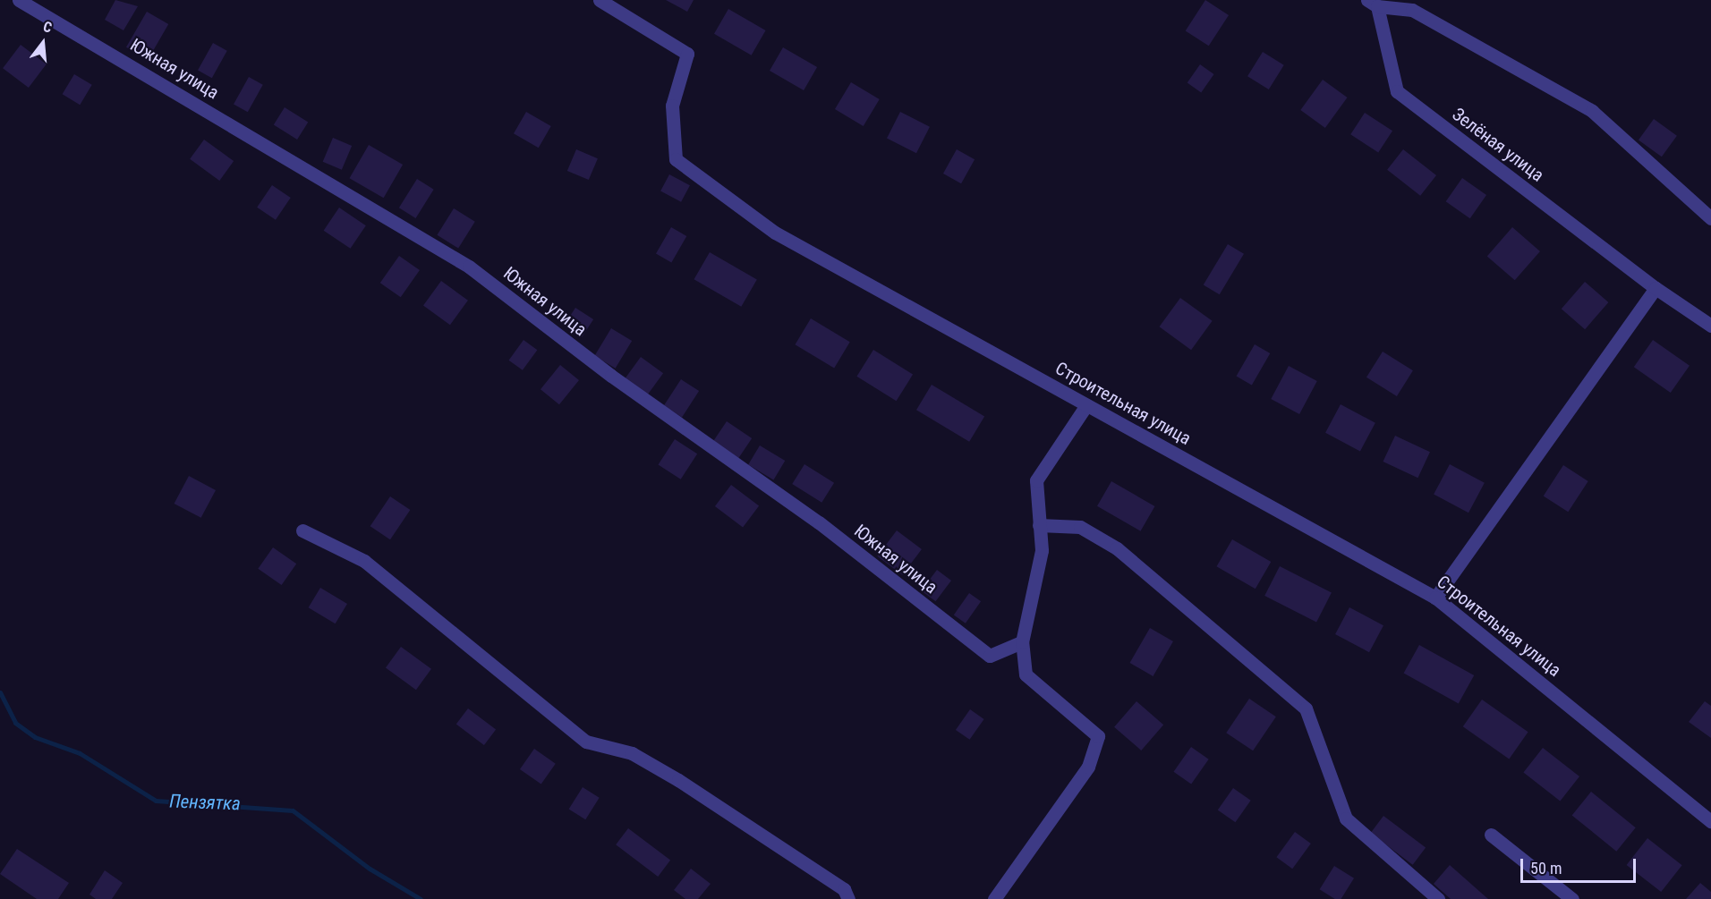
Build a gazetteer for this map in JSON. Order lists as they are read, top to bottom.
{
  "streets": {
    "street": ["Южная улица", "Зелёная улица", "Строительная улица"]
  },
  "water": ["Пензятка"],
  "scale_bar": "50 m",
  "north": "top"
}
